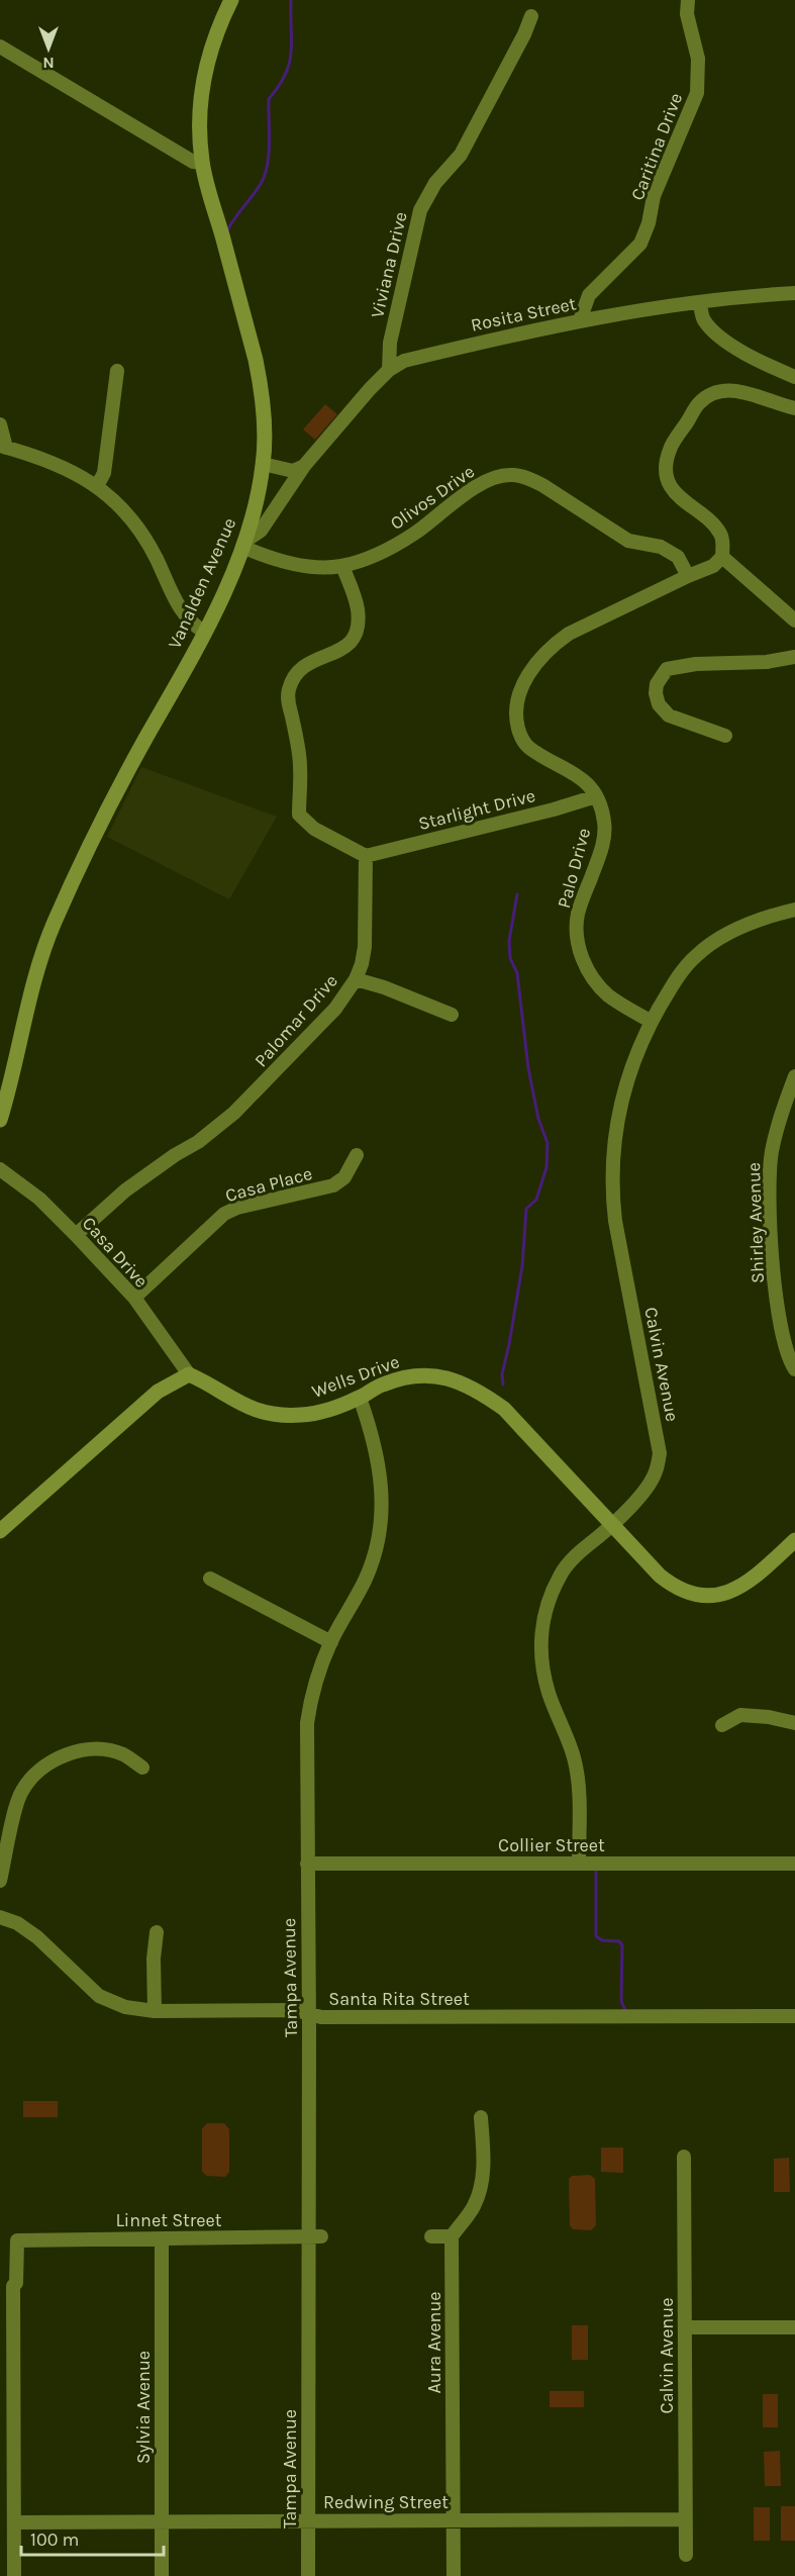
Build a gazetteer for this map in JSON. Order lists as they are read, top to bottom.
{
  "streets": {
    "main road": ["Vanalden Avenue", "Wells Drive"],
    "street": [
      "Caritina Drive",
      "Viviana Drive",
      "Rosita Street",
      "Olivos Drive",
      "Starlight Drive",
      "Palo Drive",
      "Palomar Drive",
      "Casa Place",
      "Shirley Avenue",
      "Casa Drive",
      "Calvin Avenue",
      "Collier Street",
      "Tampa Avenue",
      "Santa Rita Street",
      "Linnet Street",
      "Aura Avenue",
      "Sylvia Avenue",
      "Redwing Street"
    ]
  },
  "crossings": [
    ["Caritina Drive", "Rosita Street"],
    ["Viviana Drive", "Rosita Street"],
    ["Rosita Street", "Olivos Drive"],
    ["Rosita Street", "Vanalden Avenue"],
    ["Olivos Drive", "Vanalden Avenue"],
    ["Olivos Drive", "Palo Drive"],
    ["Starlight Drive", "Palo Drive"],
    ["Starlight Drive", "Palomar Drive"],
    ["Palo Drive", "Calvin Avenue"],
    ["Palomar Drive", "Casa Drive"],
    ["Casa Place", "Casa Drive"],
    ["Casa Drive", "Wells Drive"],
    ["Calvin Avenue", "Wells Drive"],
    ["Calvin Avenue", "Collier Street"],
    ["Calvin Avenue", "Redwing Street"],
    ["Wells Drive", "Tampa Avenue"],
    ["Collier Street", "Tampa Avenue"],
    ["Tampa Avenue", "Santa Rita Street"],
    ["Tampa Avenue", "Linnet Street"],
    ["Tampa Avenue", "Redwing Street"],
    ["Linnet Street", "Sylvia Avenue"],
    ["Linnet Street", "Redwing Street"],
    ["Aura Avenue", "Redwing Street"],
    ["Sylvia Avenue", "Redwing Street"]
  ],
  "scale_bar": "100 m",
  "north": "bottom"
}
